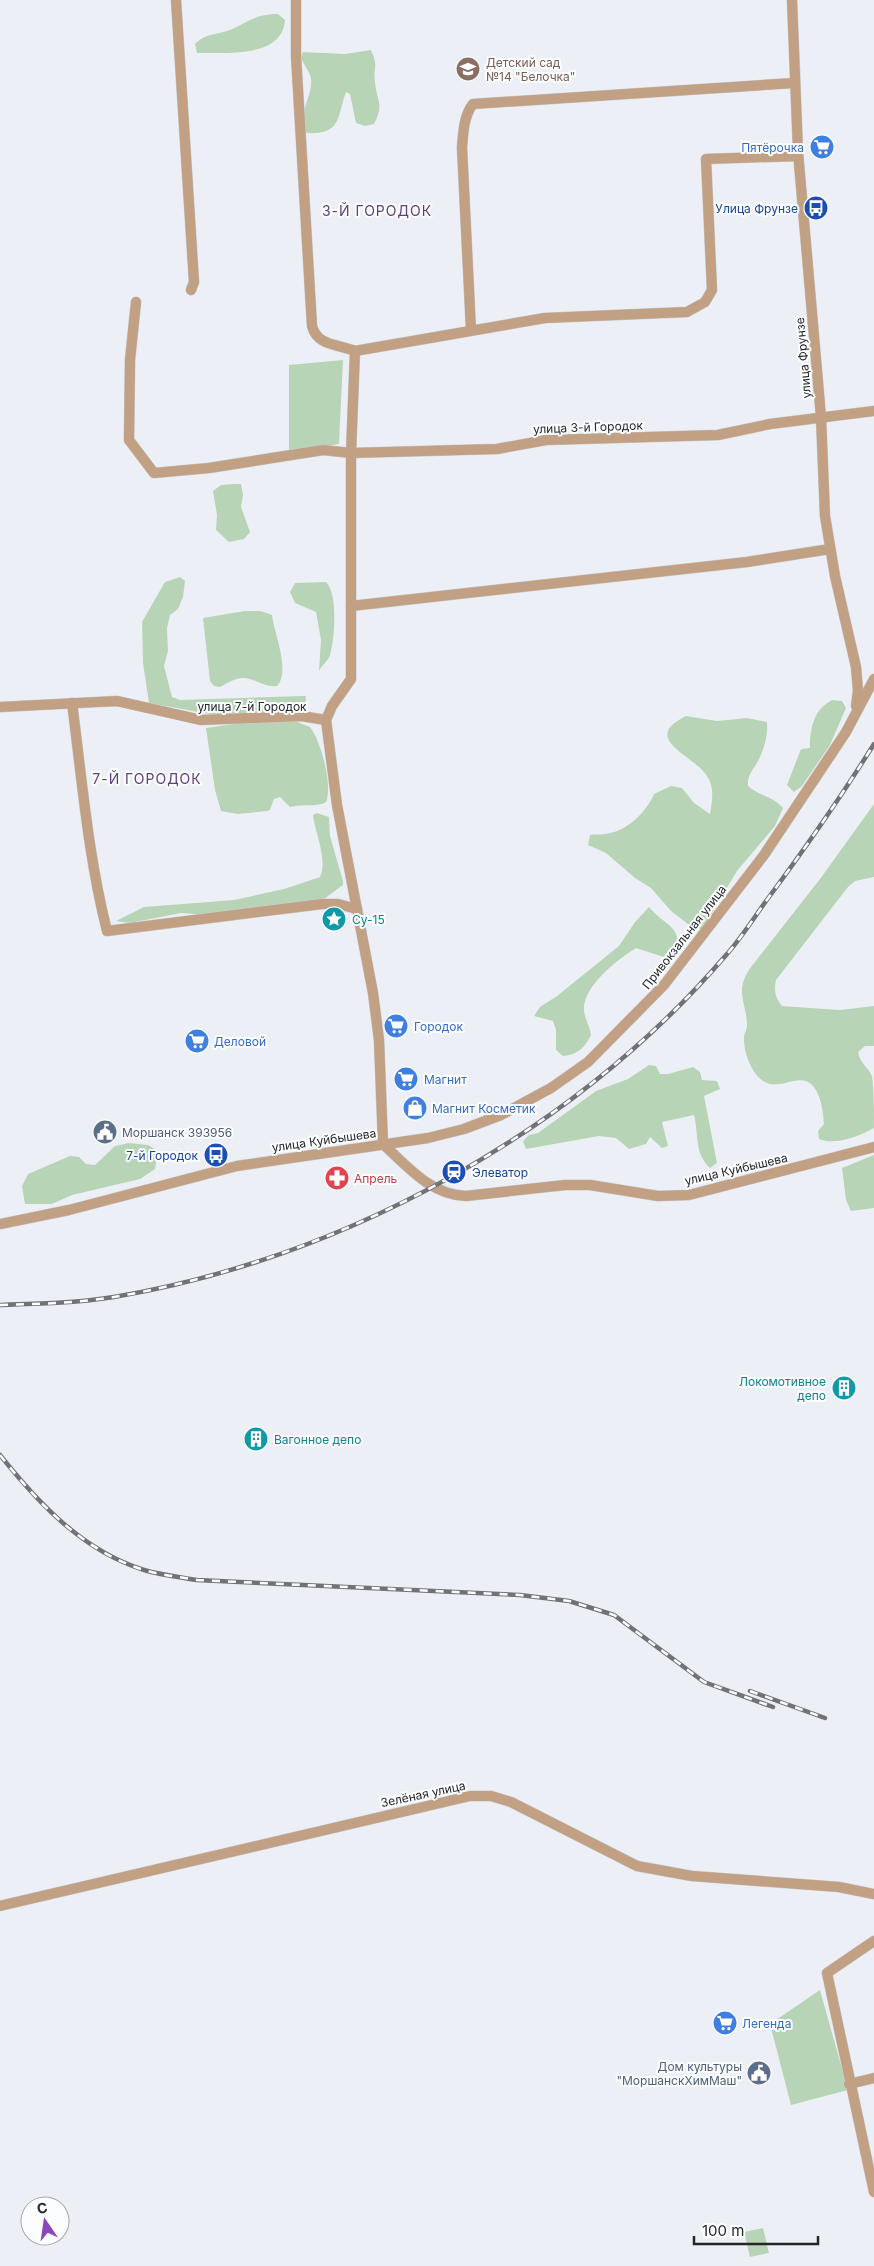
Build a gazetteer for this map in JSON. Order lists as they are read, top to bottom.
{
  "streets": {
    "street": [
      "улица Фрунзе",
      "улица 3-й Городок",
      "улица 7-й Городок",
      "Привокзальная улица",
      "улица Куйбышева",
      "Зелёная улица"
    ]
  },
  "crossings": [
    ["улица Фрунзе", "улица 3-й Городок"],
    ["улица Фрунзе", "Привокзальная улица"],
    ["Привокзальная улица", "улица Куйбышева"]
  ],
  "districts": ["3-Й ГОРОДОК", "7-Й ГОРОДОК"],
  "places": {
    "school or university": ["Детский сад №14 \"Белочка\""],
    "supermarket": [
      "Пятёрочка",
      "Городок",
      "Деловой",
      "Магнит",
      "Легенда"
    ],
    "bus stop": ["Улица Фрунзе", "7-й Городок"],
    "place": ["Су-15"],
    "shop": ["Магнит Косметик"],
    "public building": ["Моршанск 393956", "Дом культуры \"МоршанскХимМаш\""],
    "station": ["Элеватор"],
    "pharmacy": ["Апрель"],
    "building": ["Локомотивное депо", "Вагонное депо"]
  },
  "scale_bar": "100 m",
  "north": "top"
}
